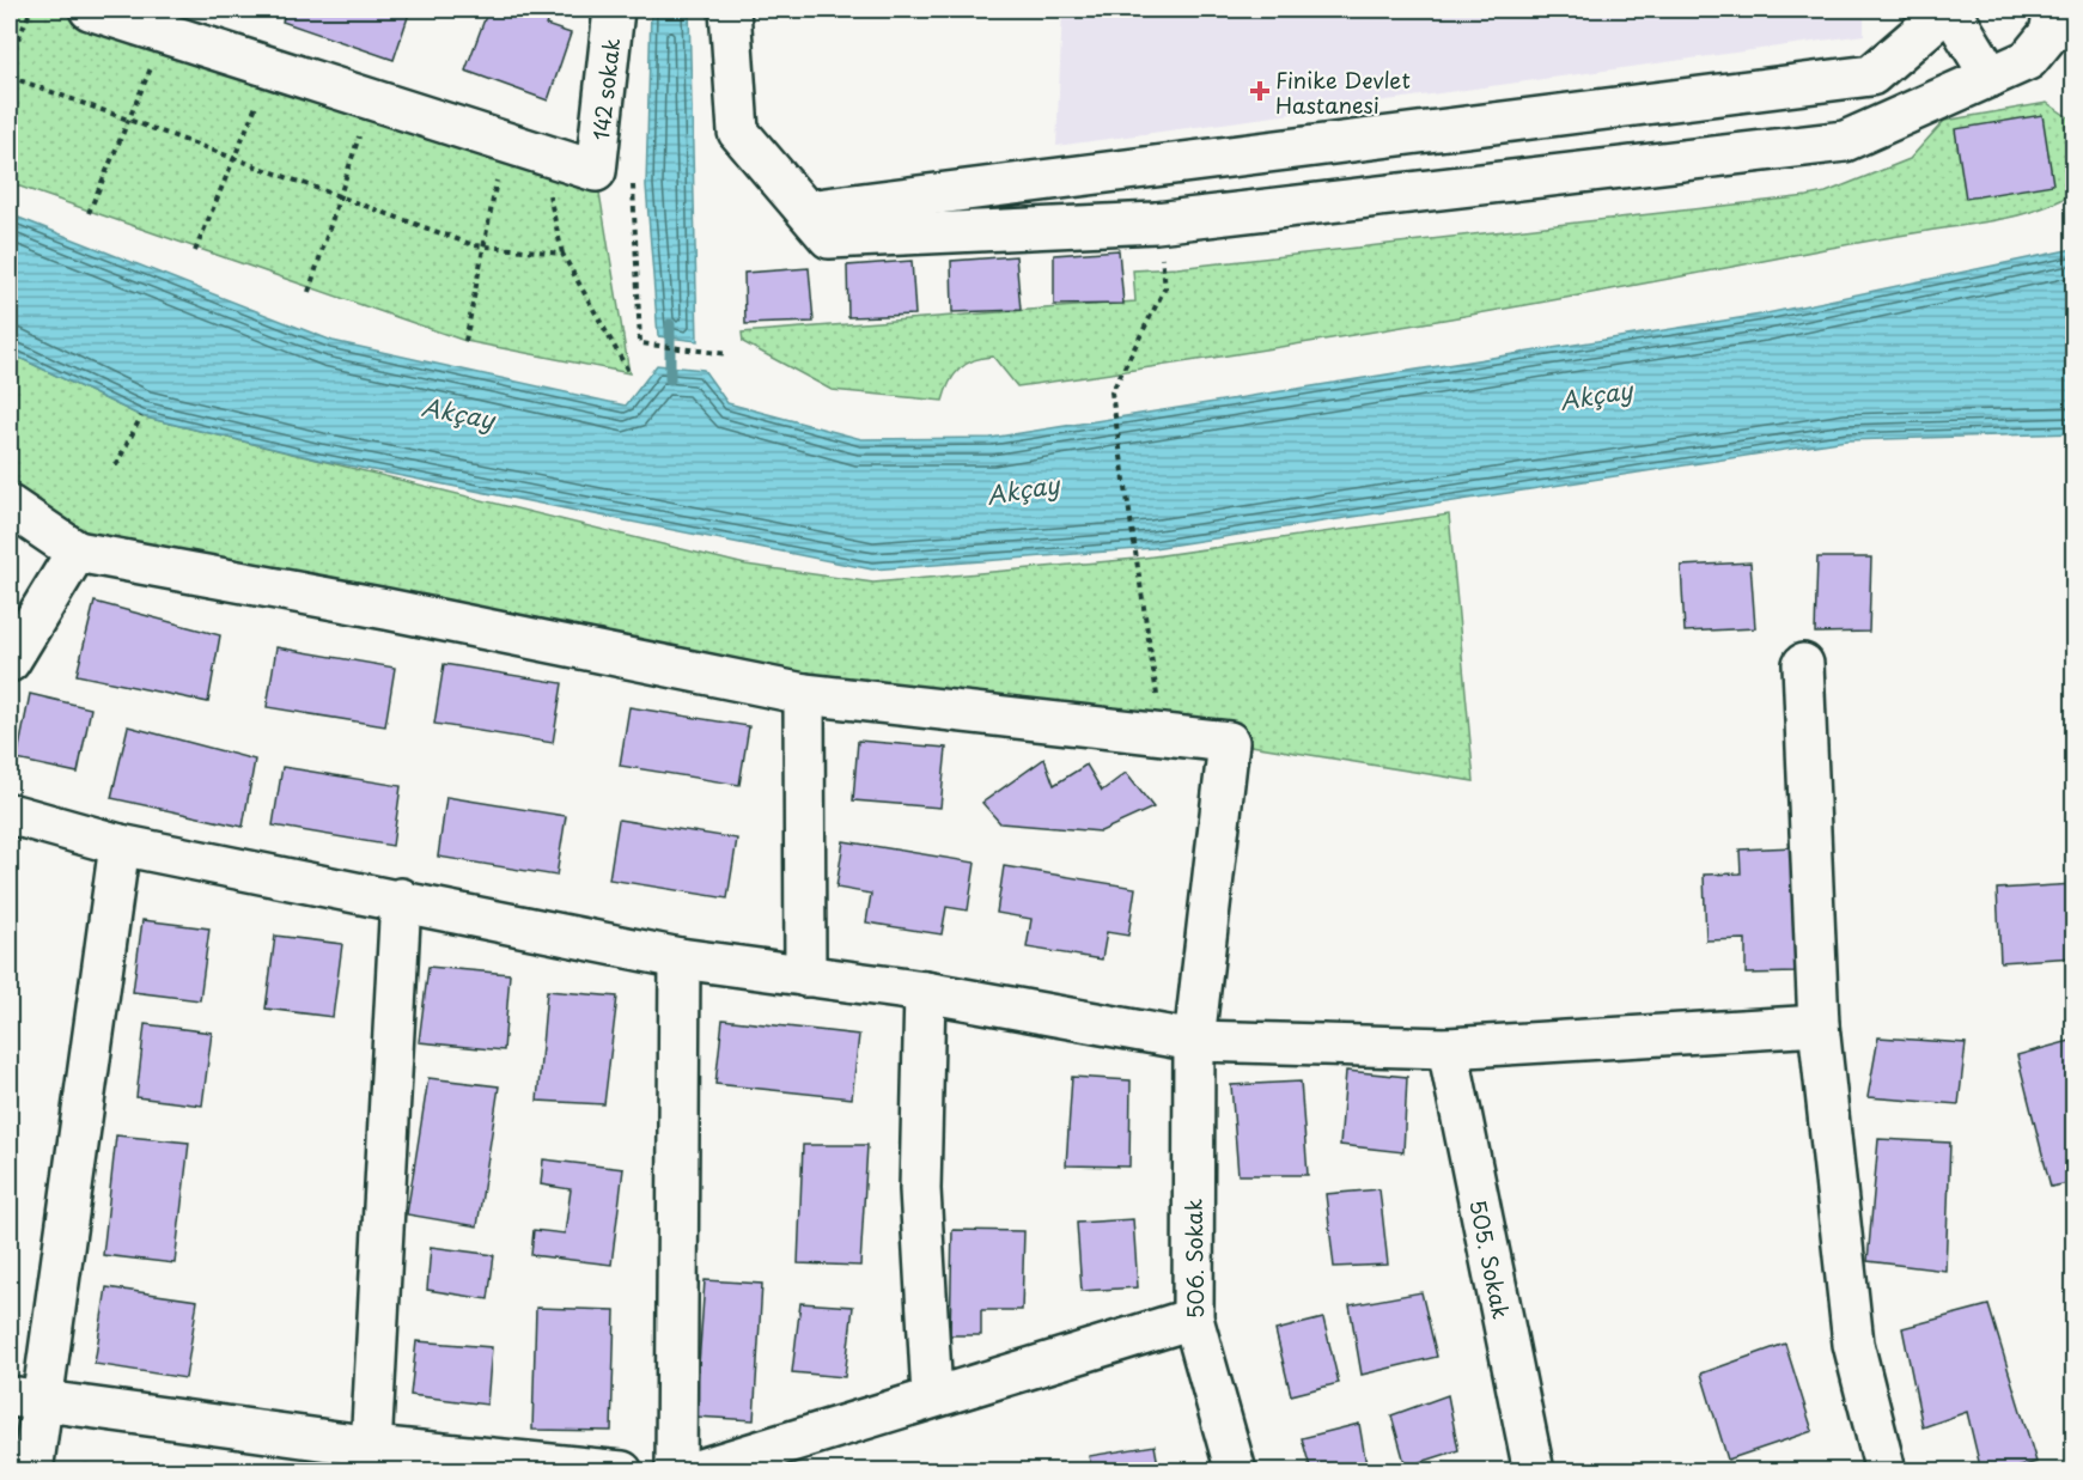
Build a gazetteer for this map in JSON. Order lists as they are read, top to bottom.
{
  "streets": {
    "street": ["142 sokak", "506. Sokak", "505. Sokak"]
  },
  "water": ["Akçay"],
  "places": {
    "health": ["Finike Devlet Hastanesi"]
  }
}
